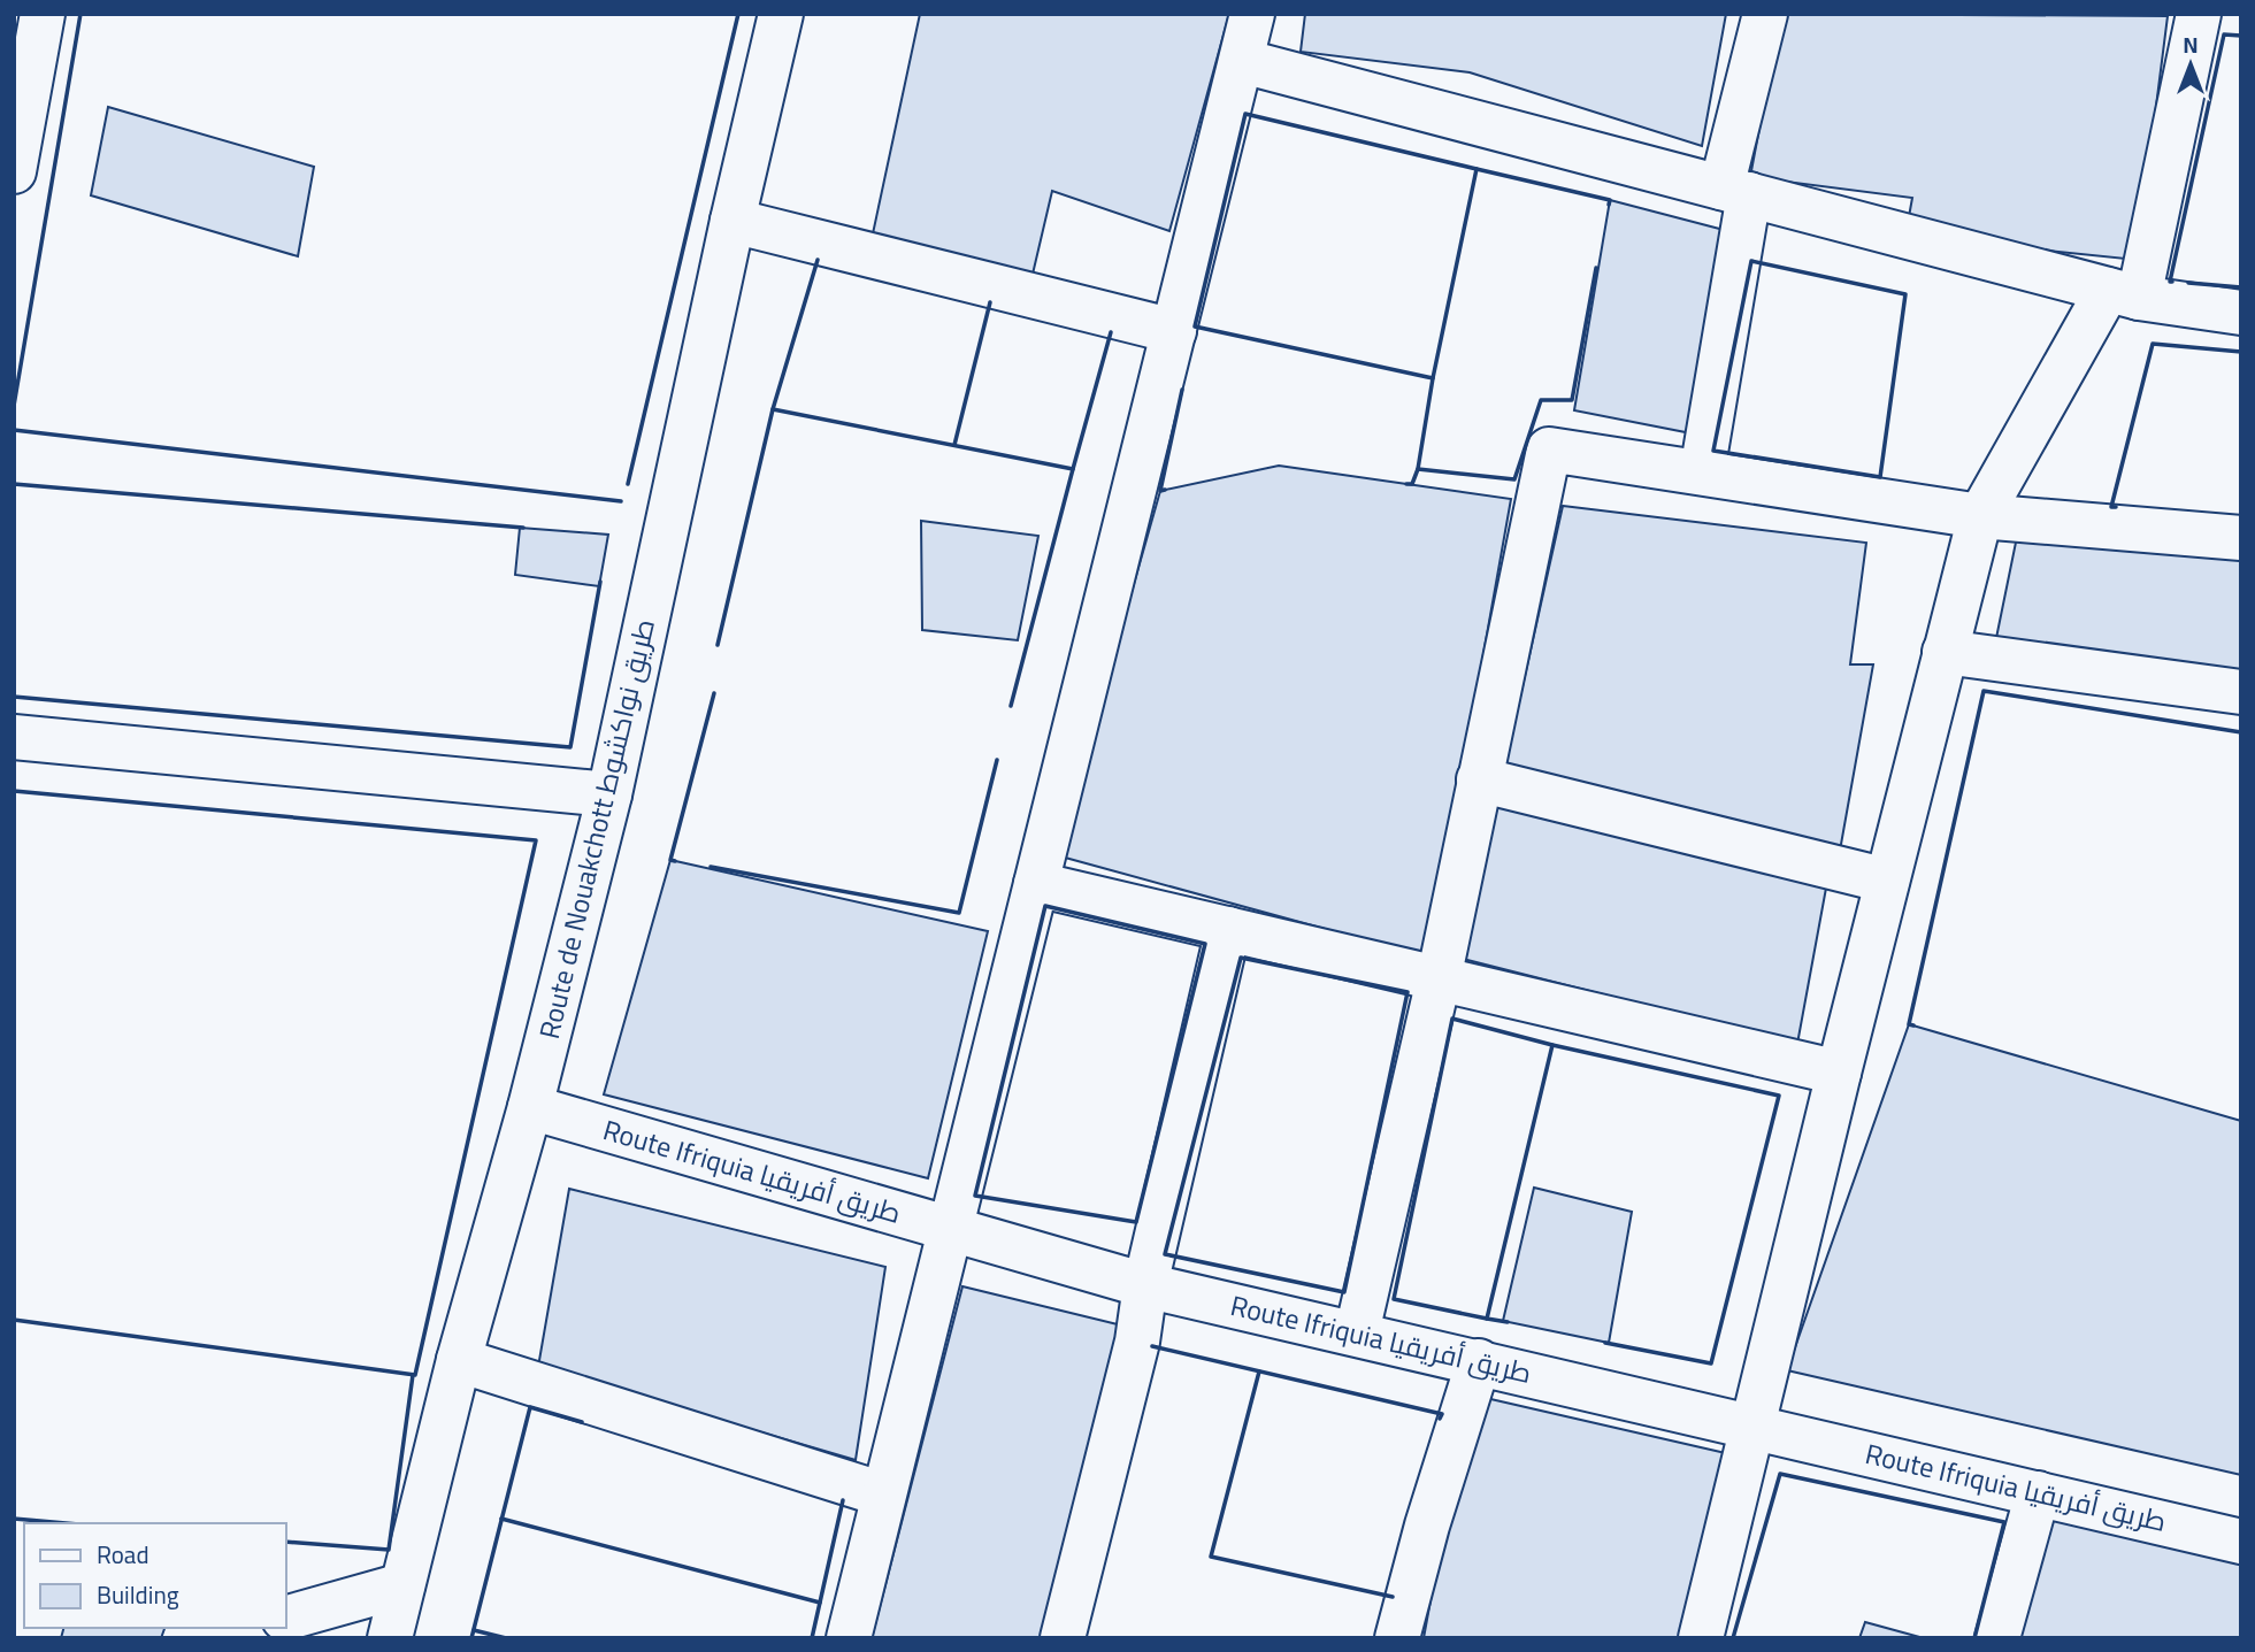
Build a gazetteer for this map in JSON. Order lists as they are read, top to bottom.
{
  "streets": {
    "main road": ["Route de Nouakchott طريق نواكشوط", "Route Ifriquia طريق أفريقيا"]
  },
  "crossings": [
    ["Route de Nouakchott طريق نواكشوط", "Route Ifriquia طريق أفريقيا"]
  ],
  "legend": ["Road", "Building"],
  "north": "top"
}
